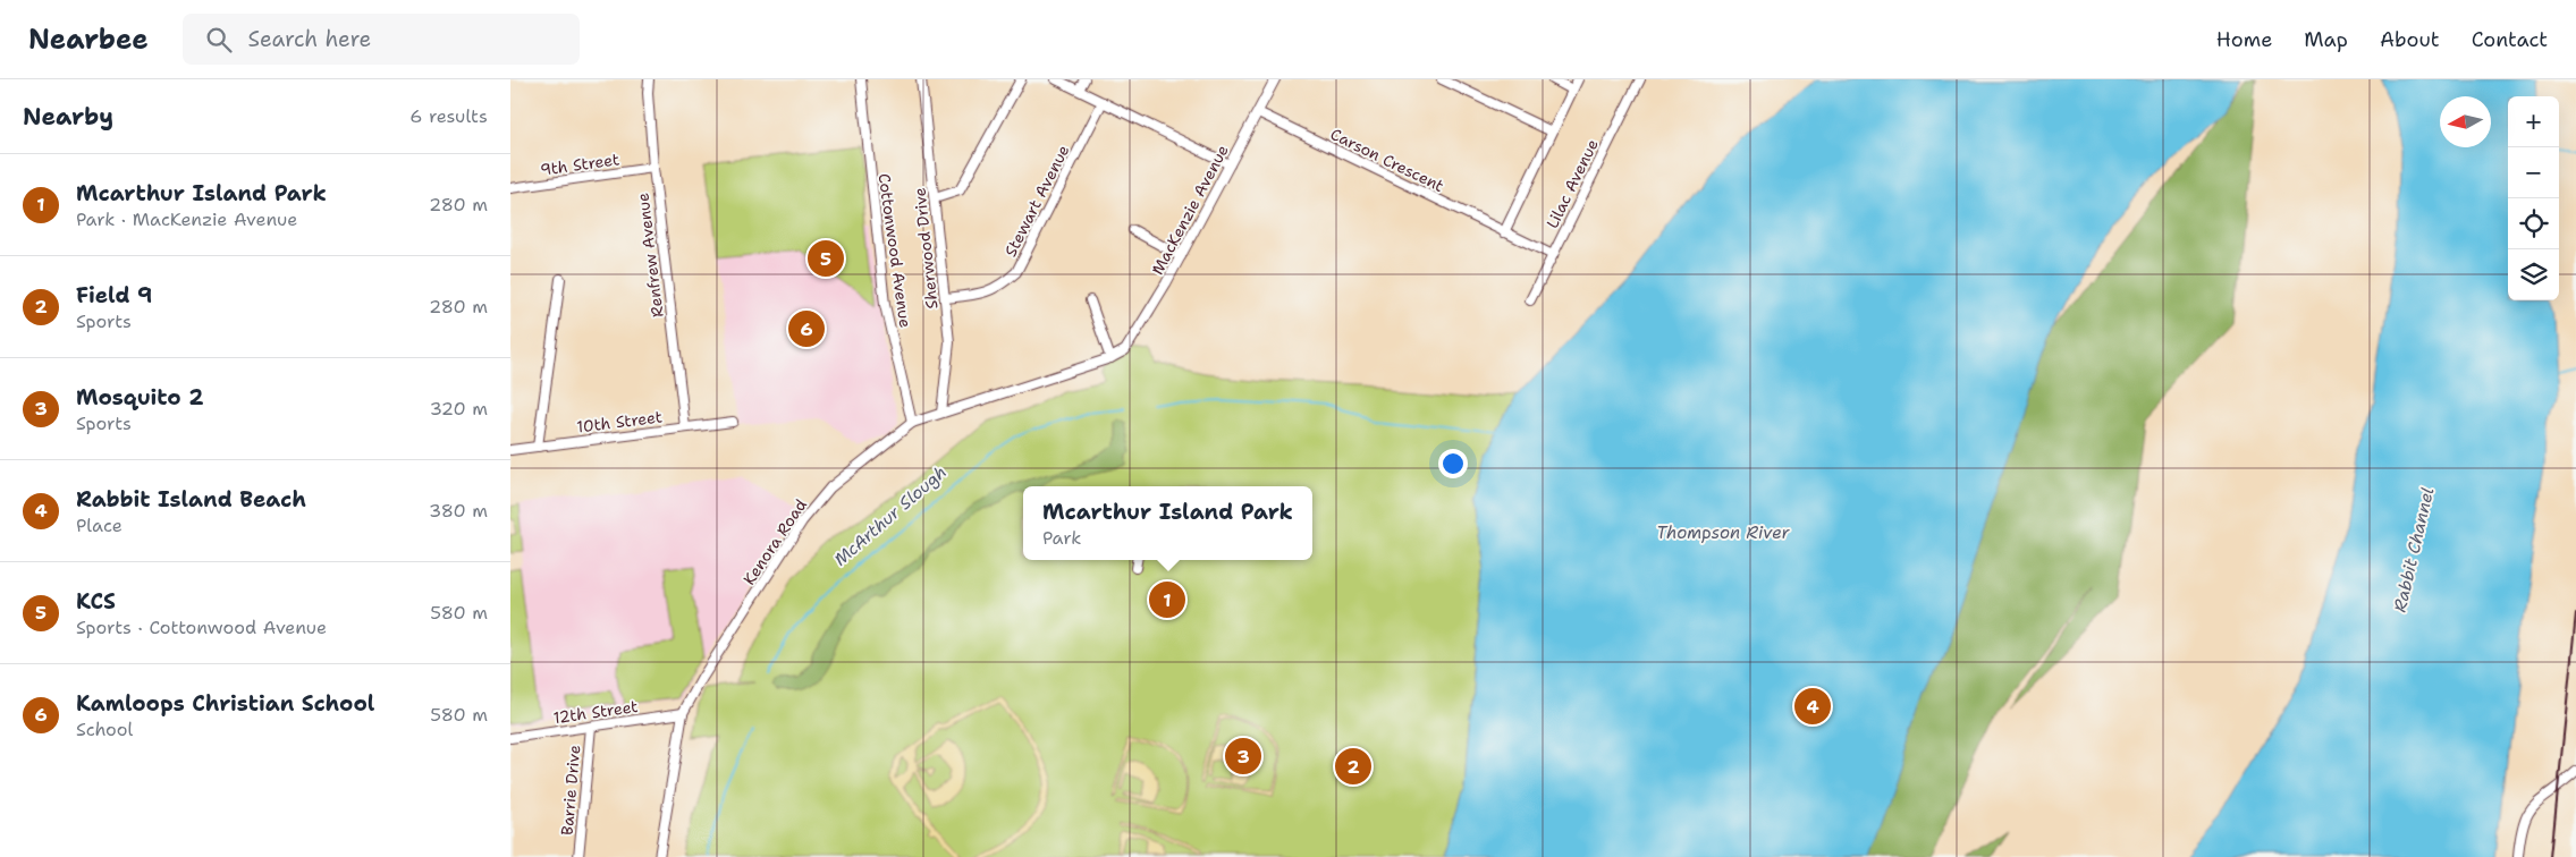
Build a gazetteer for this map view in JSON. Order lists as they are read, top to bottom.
{
  "streets": {
    "street": [
      "Carson Crescent",
      "9th Street",
      "Lilac Avenue",
      "Stewart Avenue",
      "MacKenzie Avenue",
      "Sherwood Drive",
      "Cottonwood Avenue",
      "Renfrew Avenue",
      "10th Street",
      "Kenora Road",
      "12th Street",
      "Barrie Drive"
    ]
  },
  "crossings": [
    ["Carson Crescent", "Lilac Avenue"],
    ["Carson Crescent", "MacKenzie Avenue"],
    ["9th Street", "Renfrew Avenue"],
    ["Stewart Avenue", "Sherwood Drive"],
    ["MacKenzie Avenue", "Kenora Road"],
    ["Sherwood Drive", "Kenora Road"],
    ["Cottonwood Avenue", "Kenora Road"],
    ["Renfrew Avenue", "10th Street"],
    ["Kenora Road", "12th Street"],
    ["12th Street", "Barrie Drive"]
  ],
  "water": ["McArthur Slough", "Thompson River", "Rabbit Channel"],
  "north": "left",
  "page": {
    "header": "Nearbee",
    "search": "Search here",
    "nav": [
      "Home",
      "Map",
      "About",
      "Contact"
    ],
    "heading": ["Nearby", "6 results"],
    "map_buttons": ["+", "−"],
    "list": [
      {
        "mark": "1",
        "name": "Mcarthur Island Park",
        "note": "Park · MacKenzie Avenue",
        "value": "280 m"
      },
      {
        "mark": "2",
        "name": "Field 9",
        "note": "Sports",
        "value": "280 m"
      },
      {
        "mark": "3",
        "name": "Mosquito 2",
        "note": "Sports",
        "value": "320 m"
      },
      {
        "mark": "4",
        "name": "Rabbit Island Beach",
        "note": "Place",
        "value": "380 m"
      },
      {
        "mark": "5",
        "name": "KCS",
        "note": "Sports · Cottonwood Avenue",
        "value": "580 m"
      },
      {
        "mark": "6",
        "name": "Kamloops Christian School",
        "note": "School",
        "value": "580 m"
      }
    ],
    "pins": [
      "5",
      "6",
      "1",
      "4",
      "3",
      "2"
    ],
    "popup": ["Mcarthur Island Park", "Park"]
  }
}
